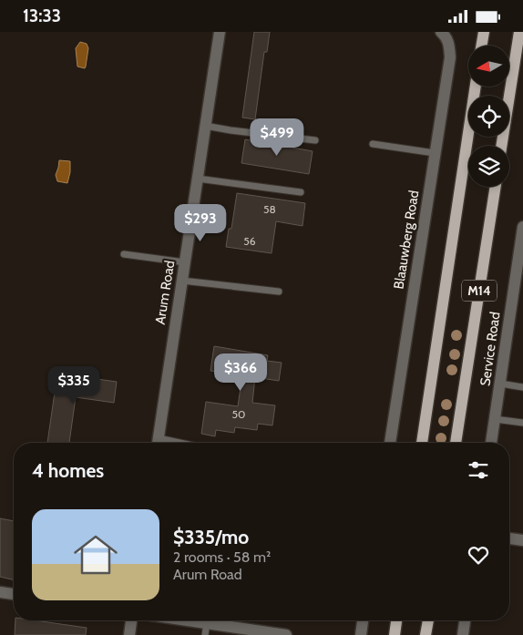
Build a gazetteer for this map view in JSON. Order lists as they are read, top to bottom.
{
  "streets": {
    "main road": ["M14"],
    "street": ["Blaauwberg Road", "Arum Road", "Service Road"]
  },
  "house_numbers": ["58", "56", "50"],
  "north": "left",
  "page": {
    "status": "13:33",
    "price": [
      "$499",
      "$293",
      "$366",
      "$335"
    ],
    "heading": "4 homes",
    "list": [
      {
        "name": "$335/mo",
        "note": "2 rooms · 58 m² · Arum Road"
      }
    ]
  }
}
